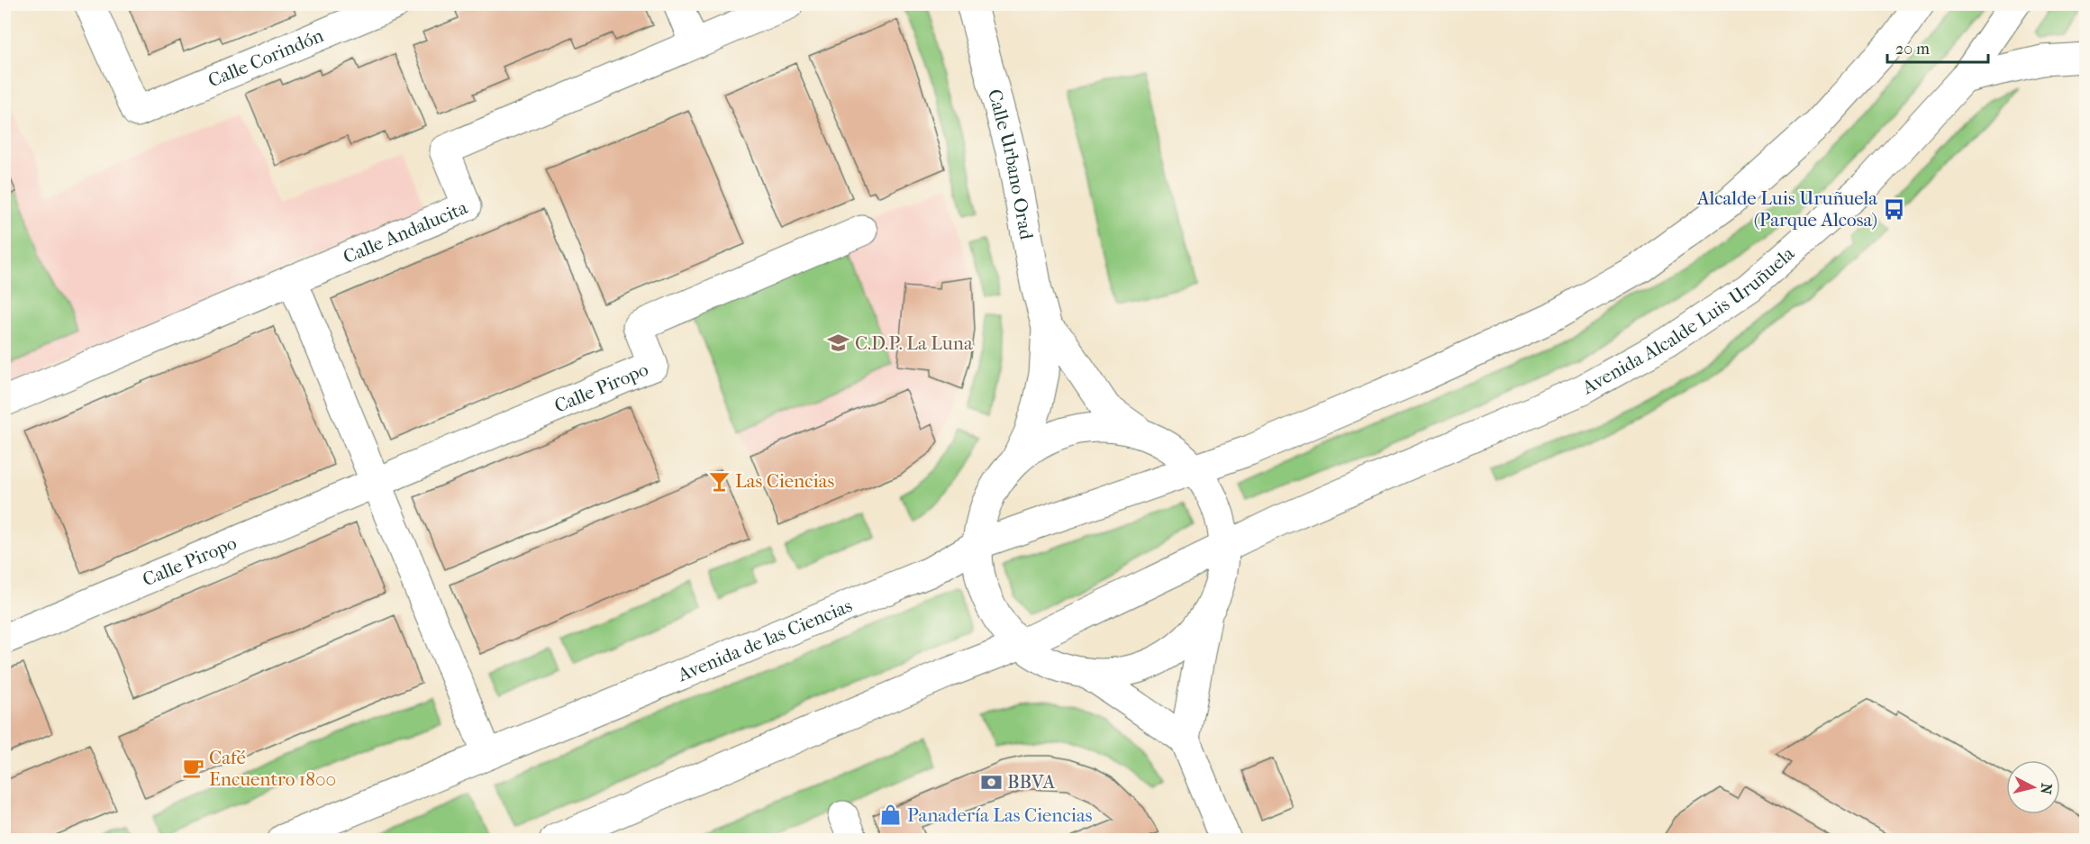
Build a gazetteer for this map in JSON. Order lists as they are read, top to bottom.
{
  "streets": {
    "main road": [
      "Calle Corindón",
      "Calle Urbano Orad",
      "Calle Andalucita",
      "Avenida Alcalde Luis Uruñuela",
      "Calle Piropo",
      "Avenida de las Ciencias"
    ]
  },
  "places": {
    "bus stop": ["Alcalde Luis Uruñuela (Parque Alcosa)"],
    "school or university": ["C.D.P. La Luna"],
    "bar": ["Las Ciencias"],
    "cafe": ["Café Encuentro 1800"],
    "bank": ["BBVA"],
    "shop": ["Panadería Las Ciencias"]
  },
  "scale_bar": "20 m",
  "north": "right"
}
